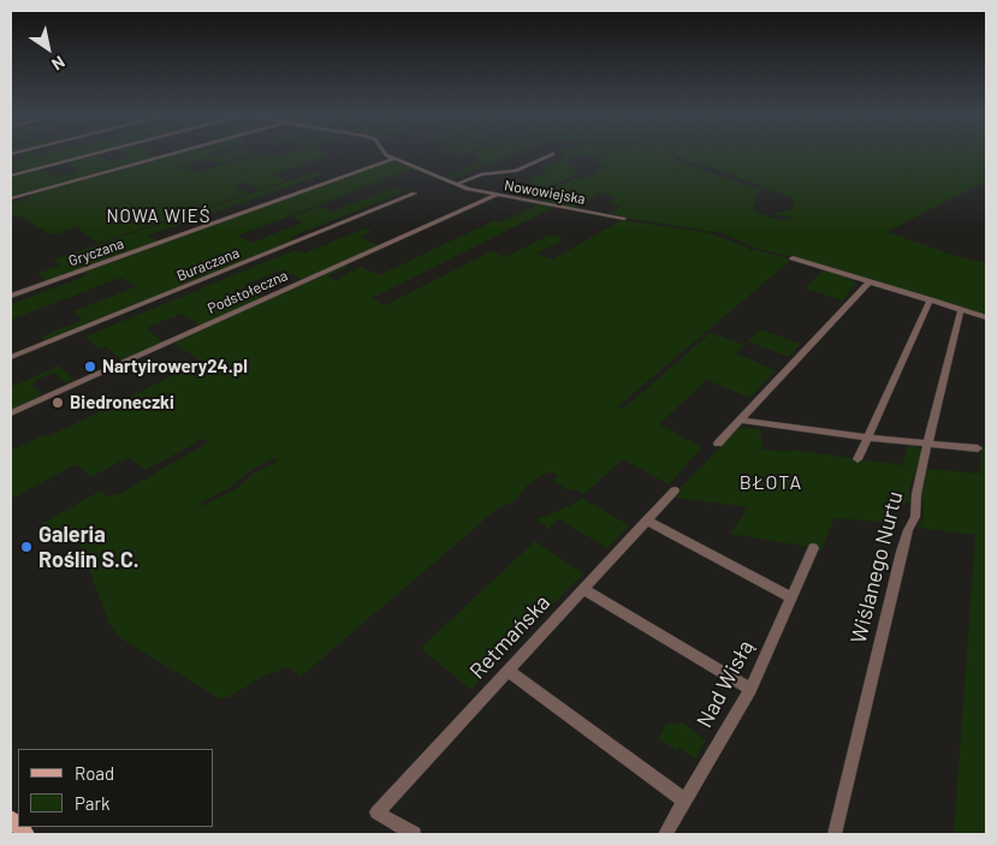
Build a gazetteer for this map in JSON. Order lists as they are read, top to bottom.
{
  "streets": {
    "street": [
      "Nowowiejska",
      "Gryczana",
      "Buraczana",
      "Podstołeczna",
      "Wiślanego Nurtu",
      "Retmańska",
      "Nad Wisłą"
    ]
  },
  "crossings": [
    ["Nowowiejska", "Gryczana"],
    ["Nowowiejska", "Podstołeczna"]
  ],
  "districts": ["NOWA WIEŚ", "BŁOTA"],
  "places": ["Nartyirowery24.pl", "Biedroneczki", "Galeria Roślin S.C."],
  "legend": ["Road", "Park"],
  "north": "bottom right"
}
